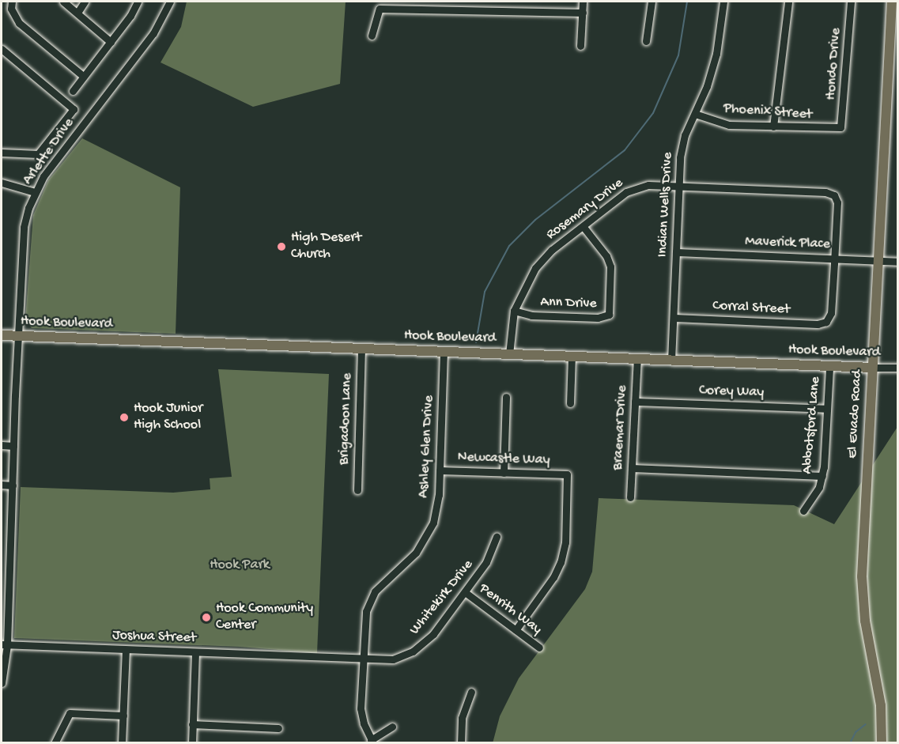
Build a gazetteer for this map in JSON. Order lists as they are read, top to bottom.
{
  "streets": {
    "main road": ["Hook Boulevard", "El Evado Road"],
    "street": [
      "Hondo Drive",
      "Phoenix Street",
      "Arlette Drive",
      "Indian Wells Drive",
      "Rosemary Drive",
      "Maverick Place",
      "Ann Drive",
      "Corral Street",
      "Corey Way",
      "Brigadoon Lane",
      "Abbotsford Lane",
      "Braemar Drive",
      "Ashley Glen Drive",
      "Newcastle Way",
      "Whitekirk Drive",
      "Penrith Way",
      "Joshua Street"
    ]
  },
  "crossings": [
    ["Hondo Drive", "Phoenix Street"],
    ["Phoenix Street", "Indian Wells Drive"],
    ["Arlette Drive", "Hook Boulevard"],
    ["Arlette Drive", "Joshua Street"],
    ["Indian Wells Drive", "Rosemary Drive"],
    ["Indian Wells Drive", "Maverick Place"],
    ["Indian Wells Drive", "Corral Street"],
    ["Indian Wells Drive", "Hook Boulevard"],
    ["Rosemary Drive", "Maverick Place"],
    ["Rosemary Drive", "Ann Drive"],
    ["Rosemary Drive", "Corral Street"],
    ["Rosemary Drive", "Hook Boulevard"],
    ["Maverick Place", "Corral Street"],
    ["Maverick Place", "El Evado Road"],
    ["Hook Boulevard", "El Evado Road"],
    ["Hook Boulevard", "Brigadoon Lane"],
    ["Hook Boulevard", "Abbotsford Lane"],
    ["Hook Boulevard", "Braemar Drive"],
    ["Hook Boulevard", "Ashley Glen Drive"],
    ["Corey Way", "Abbotsford Lane"],
    ["Corey Way", "Braemar Drive"],
    ["Ashley Glen Drive", "Newcastle Way"],
    ["Ashley Glen Drive", "Whitekirk Drive"],
    ["Ashley Glen Drive", "Joshua Street"],
    ["Newcastle Way", "Penrith Way"],
    ["Whitekirk Drive", "Penrith Way"],
    ["Whitekirk Drive", "Joshua Street"]
  ],
  "parks": ["Hook Park"],
  "places": ["High Desert Church", "Hook Junior High School", "Hook Community Center"]
}
